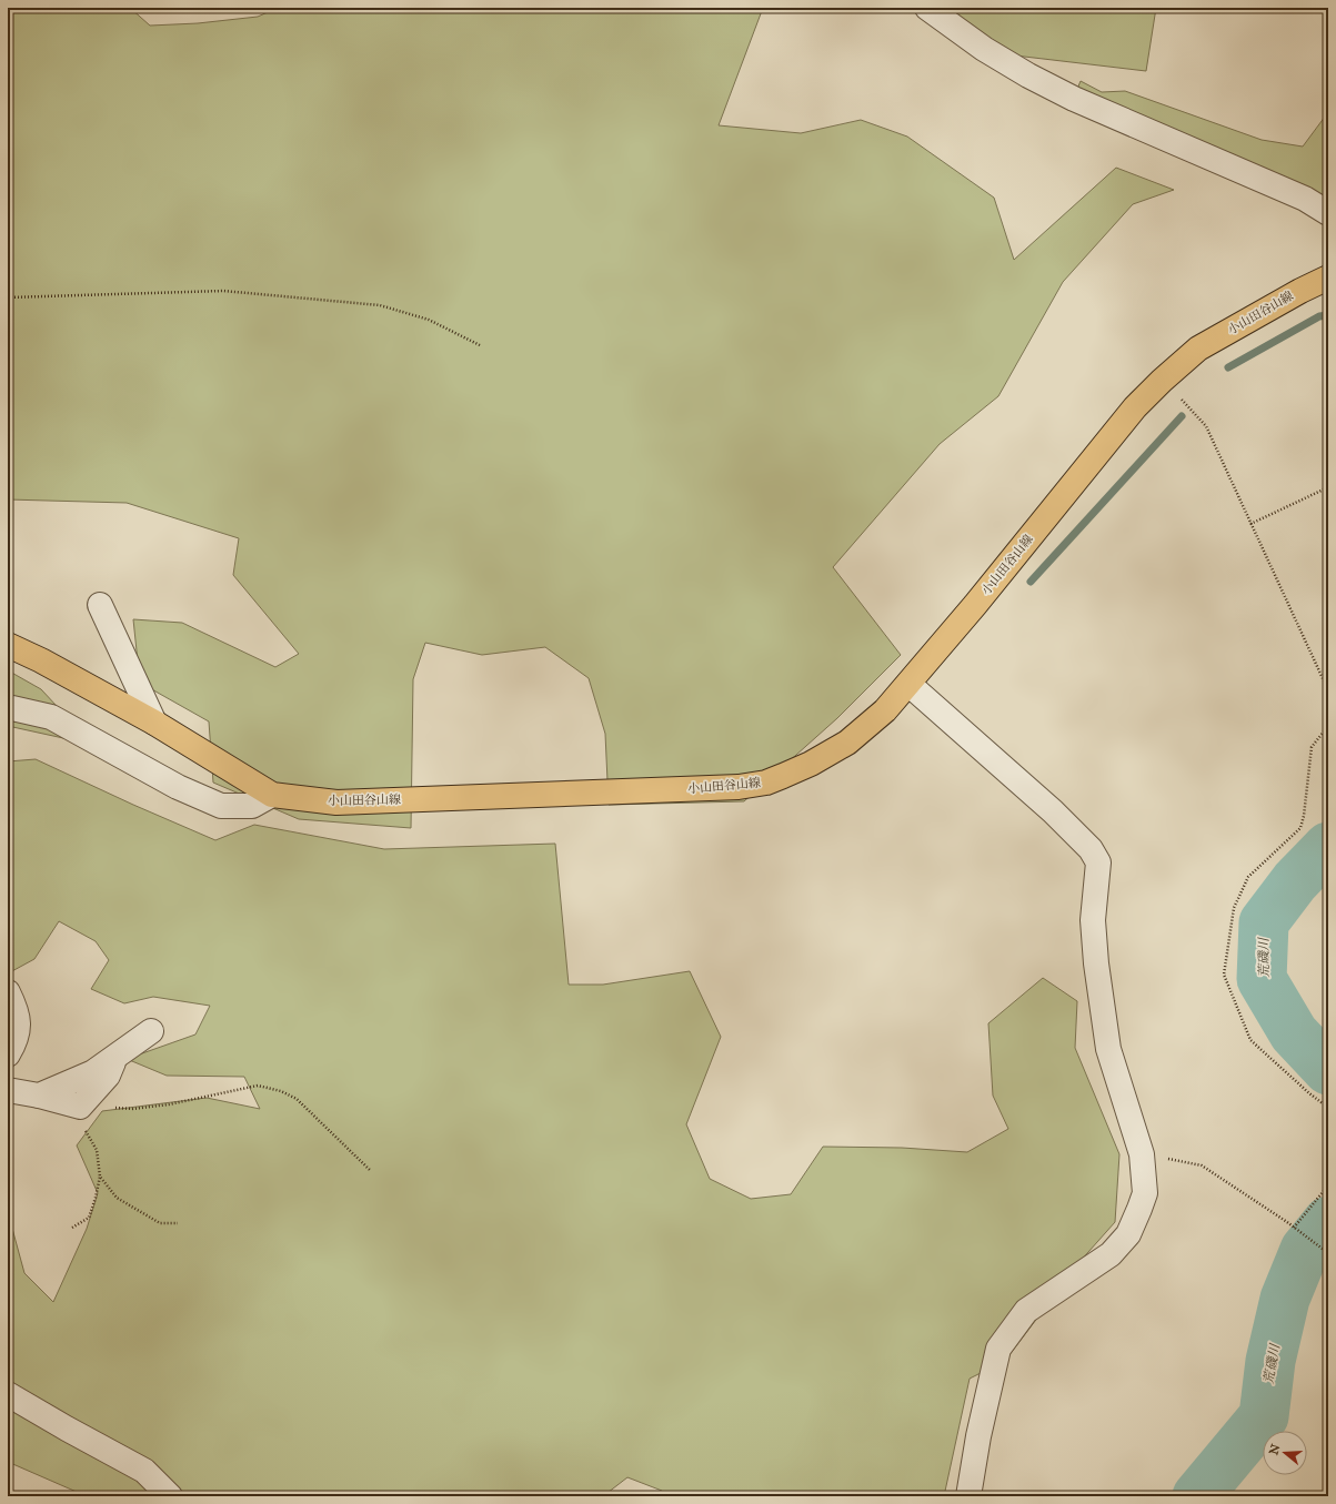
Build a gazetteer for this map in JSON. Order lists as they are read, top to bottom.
{
  "streets": {
    "main road": ["小山田谷山線"]
  },
  "water": ["荒磯川"],
  "north": "left"
}
